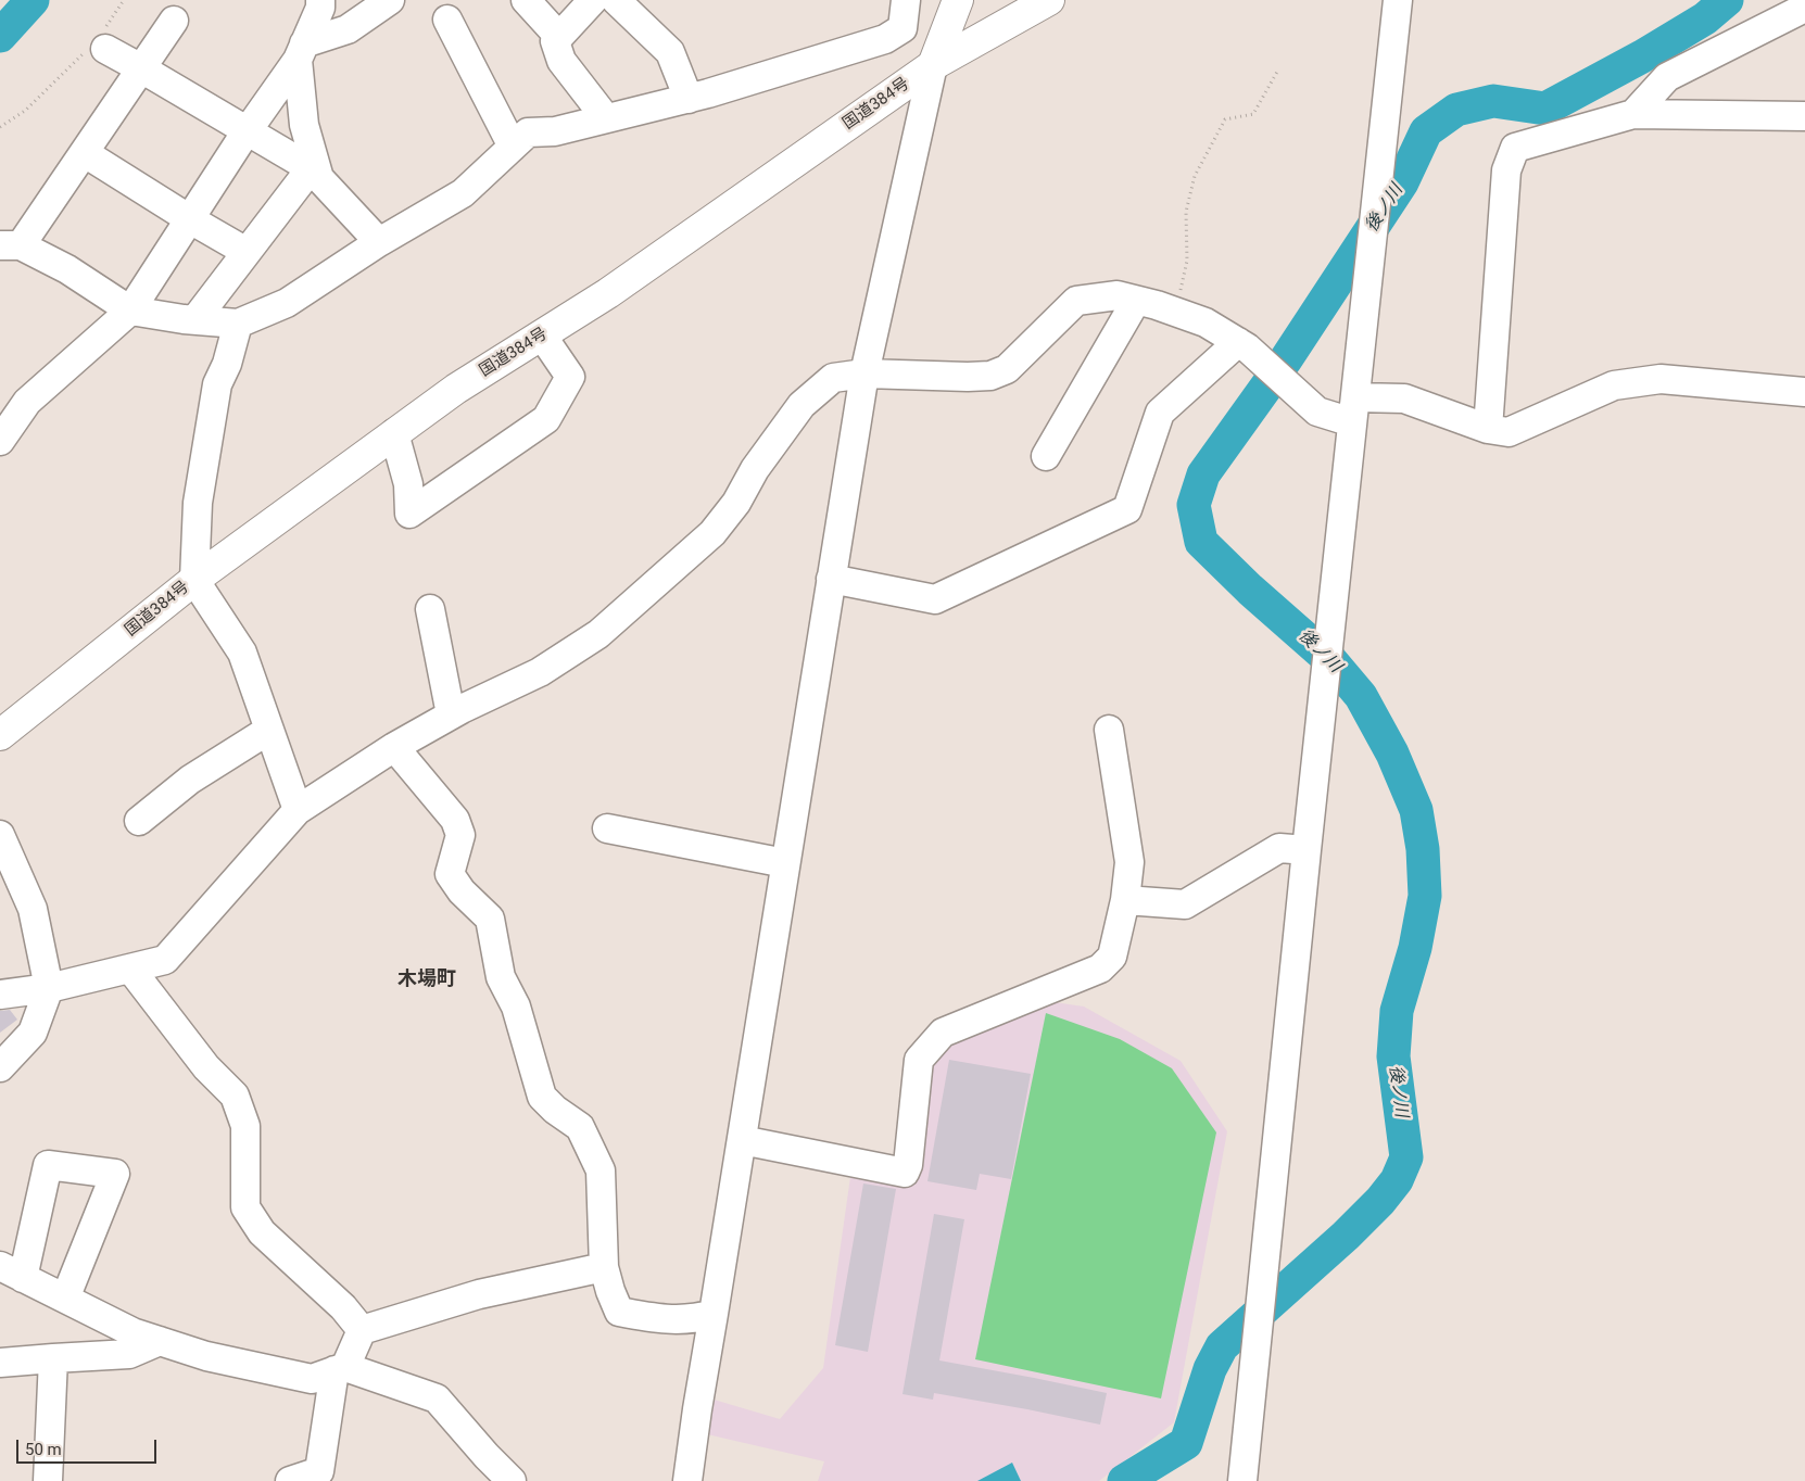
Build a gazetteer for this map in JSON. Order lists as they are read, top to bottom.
{
  "streets": {
    "main road": ["国道384号"]
  },
  "districts": ["木場町"],
  "water": ["後ノ川"],
  "scale_bar": "50 m"
}
